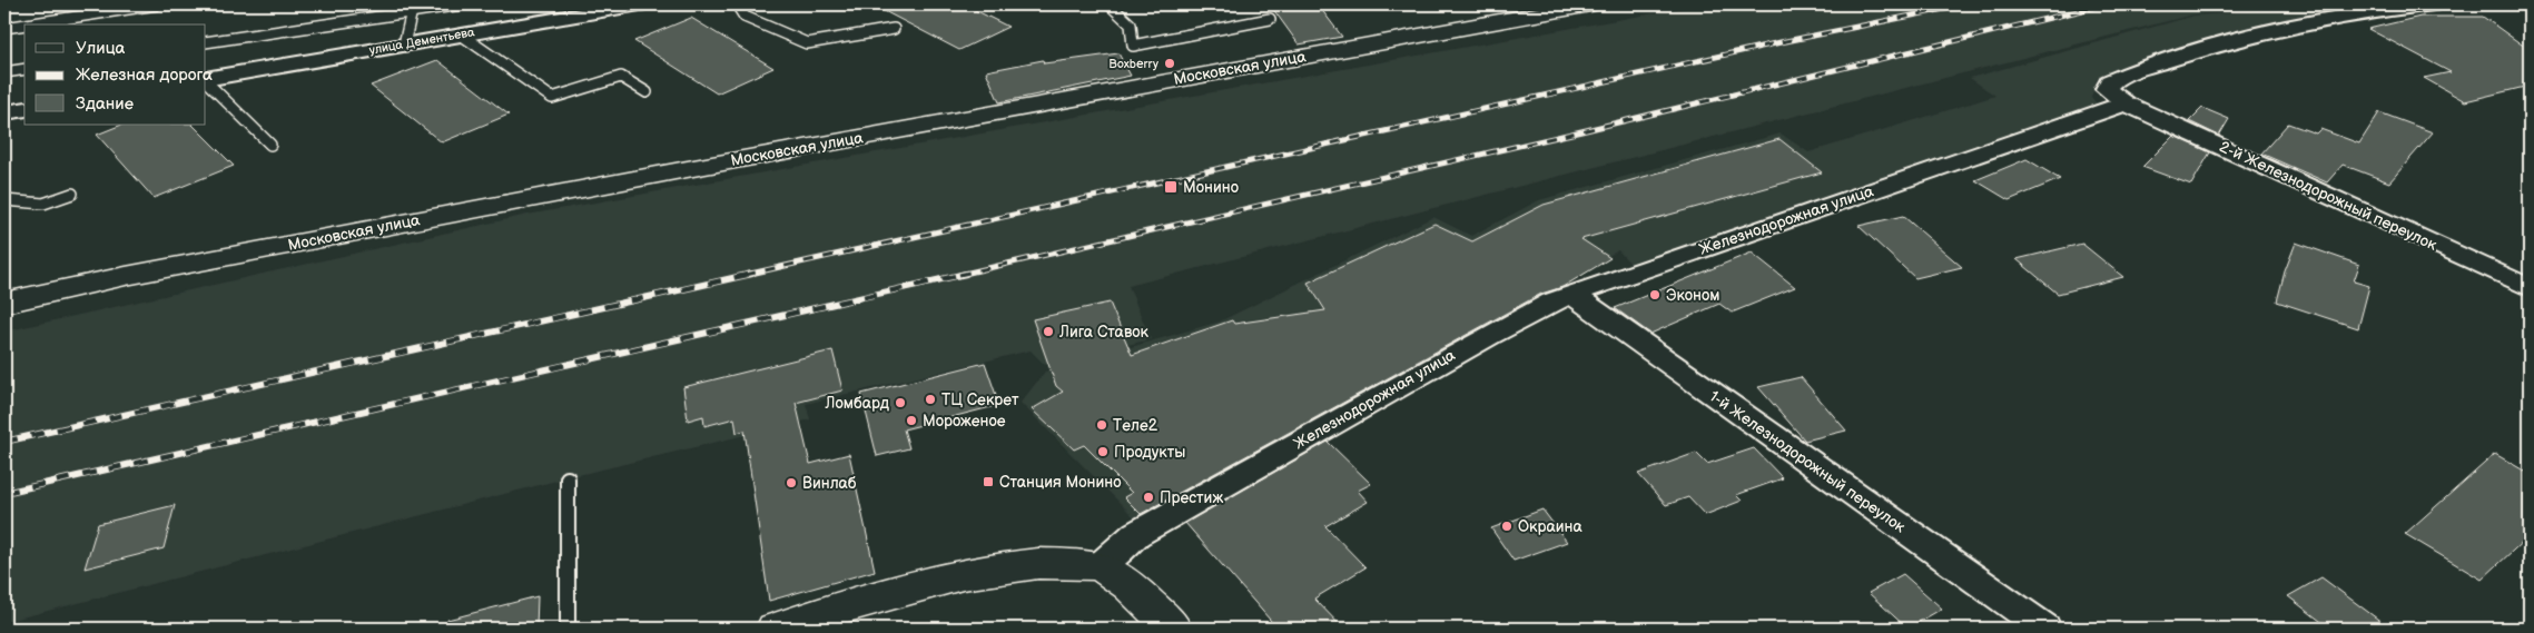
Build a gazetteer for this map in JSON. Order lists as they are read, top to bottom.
{
  "streets": {
    "street": [
      "улица Дементьева",
      "Московская улица",
      "2-й Железнодорожный переулок",
      "Железнодорожная улица",
      "1-й Железнодорожный переулок"
    ]
  },
  "crossings": [
    ["2-й Железнодорожный переулок", "Железнодорожная улица"],
    ["Железнодорожная улица", "1-й Железнодорожный переулок"]
  ],
  "places": {
    "other": [
      "Boxberry",
      "Эконом",
      "Лига Ставок",
      "ТЦ Секрет",
      "Ломбард",
      "Мороженое",
      "Теле2",
      "Продукты",
      "Винлаб",
      "Престиж",
      "Окраина"
    ],
    "transit": ["Монино", "Станция Монино"]
  },
  "legend": ["Улица", "Железная дорога", "Здание"]
}
